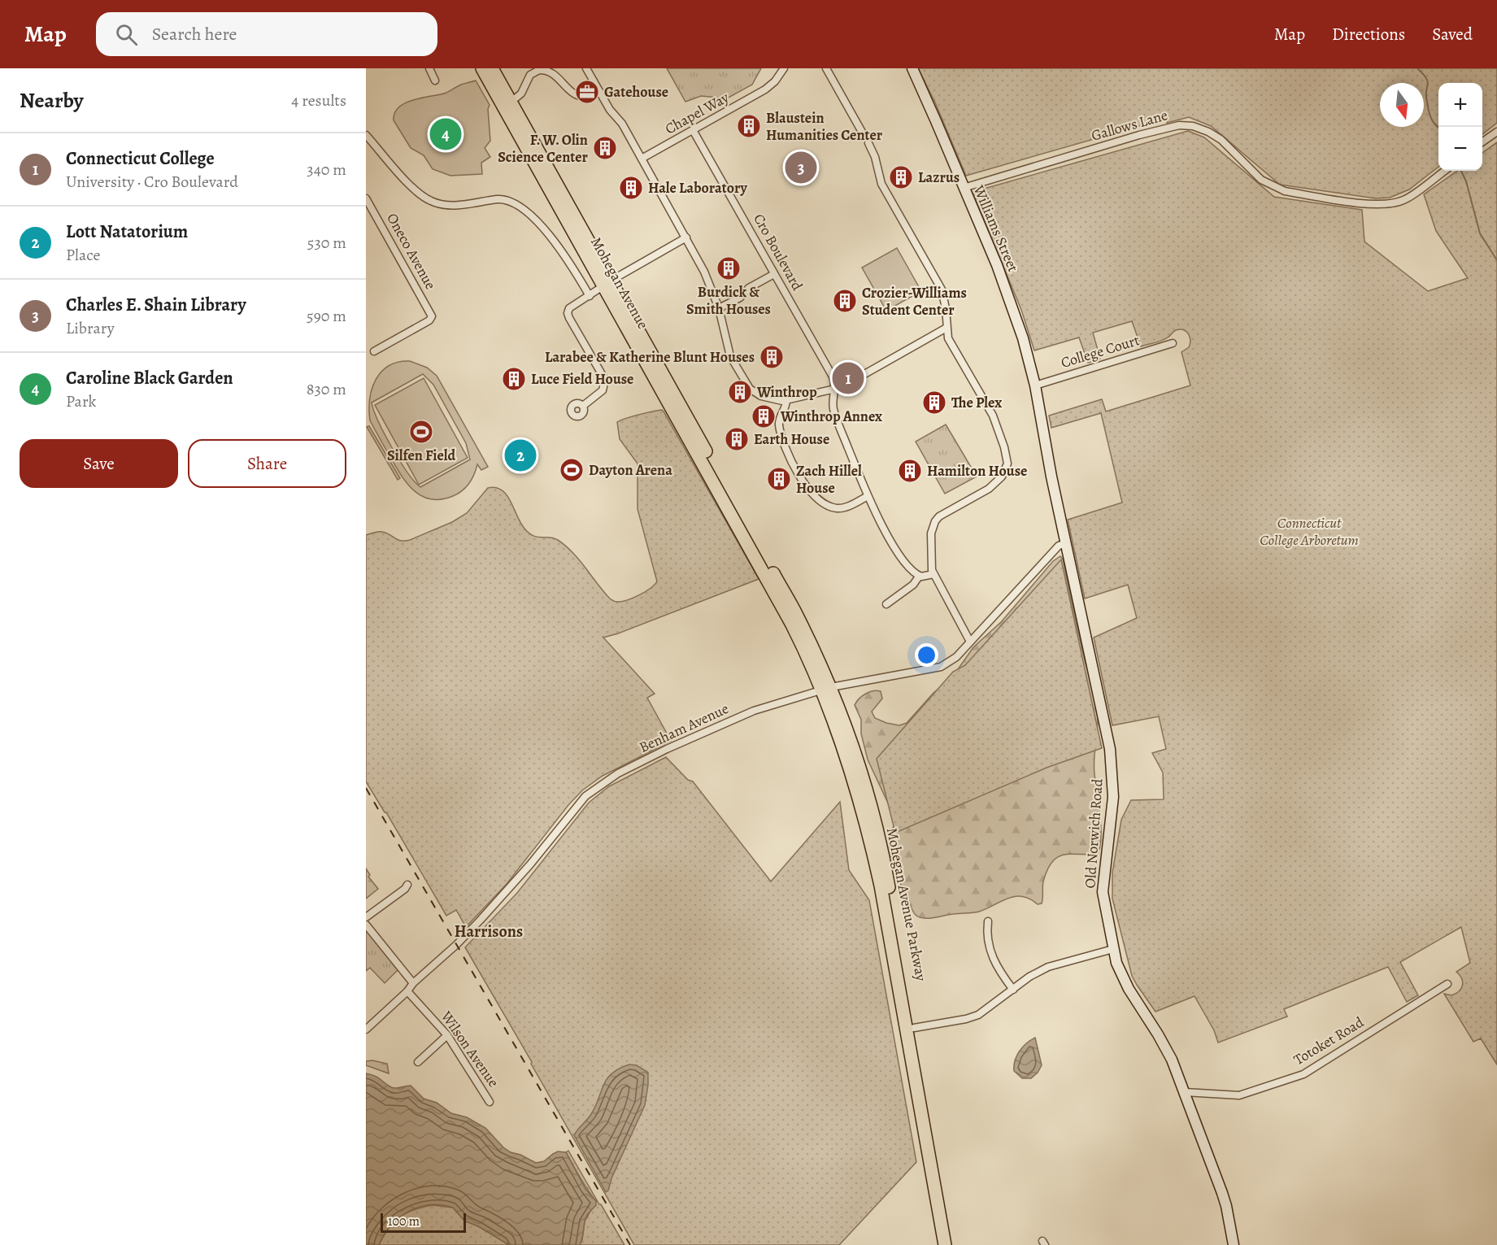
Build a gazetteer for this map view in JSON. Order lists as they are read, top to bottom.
{
  "streets": {
    "highway": ["Mohegan Avenue", "Mohegan Avenue Parkway"],
    "street": [
      "Chapel Way",
      "Gallows Lane",
      "Williams Street",
      "Oneco Avenue",
      "Cro Boulevard",
      "College Court",
      "Benham Avenue",
      "Old Norwich Road",
      "Totoket Road",
      "Wilson Avenue"
    ]
  },
  "crossings": [
    ["Chapel Way", "Cro Boulevard"],
    ["Gallows Lane", "Williams Street"],
    ["Williams Street", "College Court"],
    ["Williams Street", "Old Norwich Road"],
    ["Mohegan Avenue", "Mohegan Avenue Parkway"],
    ["Benham Avenue", "Old Norwich Road"],
    ["Benham Avenue", "Mohegan Avenue Parkway"],
    ["Benham Avenue", "Wilson Avenue"],
    ["Old Norwich Road", "Totoket Road"]
  ],
  "districts": ["Harrisons"],
  "parks": ["Connecticut College Arboretum"],
  "places": {
    "office": ["Gatehouse"],
    "building": [
      "Blaustein Humanities Center",
      "F. W. Olin Science Center",
      "Lazrus",
      "Hale Laboratory",
      "Burdick & Smith Houses",
      "Crozier-Williams Student Center",
      "Larabee & Katherine Blunt Houses",
      "Luce Field House",
      "Winthrop",
      "The Plex",
      "Winthrop Annex",
      "Earth House",
      "Hamilton House",
      "Zach Hillel House"
    ],
    "sports": ["Silfen Field", "Dayton Arena"]
  },
  "scale_bar": "100 m",
  "north": "bottom",
  "page": {
    "header": "Map",
    "search": "Search here",
    "nav": ["Map", "Directions", "Saved"],
    "heading": ["Nearby", "4 results"],
    "map_buttons": ["+", "−"],
    "pins": [
      "4",
      "3",
      "1",
      "2"
    ],
    "list": [
      {
        "mark": "1",
        "name": "Connecticut College",
        "note": "University · Cro Boulevard",
        "value": "340 m"
      },
      {
        "mark": "2",
        "name": "Lott Natatorium",
        "note": "Place",
        "value": "530 m"
      },
      {
        "mark": "3",
        "name": "Charles E. Shain Library",
        "note": "Library",
        "value": "590 m"
      },
      {
        "mark": "4",
        "name": "Caroline Black Garden",
        "note": "Park",
        "value": "830 m"
      }
    ],
    "buttons": ["Save", "Share"],
    "scale": "100 m"
  }
}
